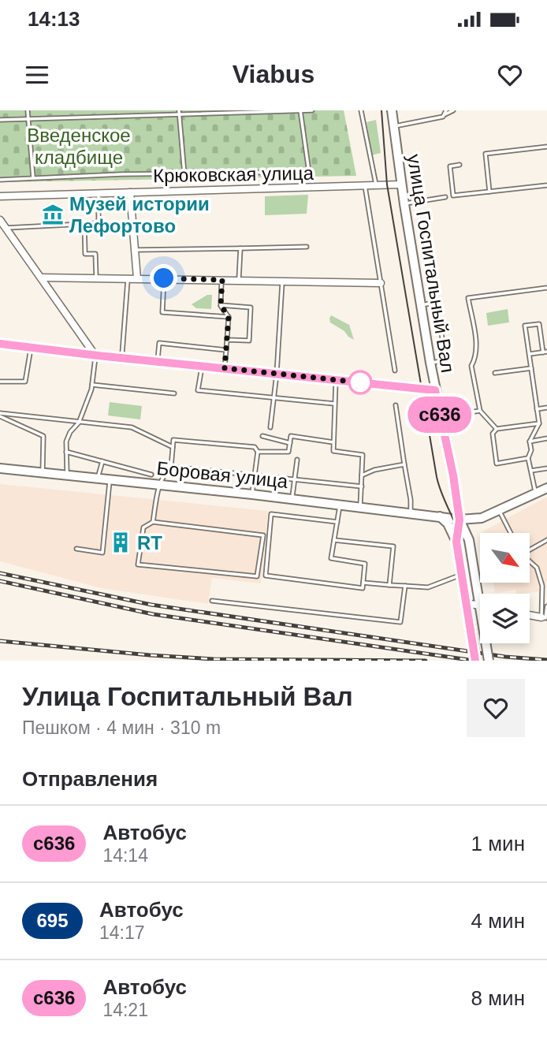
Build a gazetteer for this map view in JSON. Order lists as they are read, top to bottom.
{
  "streets": {
    "main road": ["улица Госпитальный Вал", "Боровая улица"],
    "street": ["Крюковская улица"]
  },
  "crossings": [
    ["Крюковская улица", "улица Госпитальный Вал"],
    ["улица Госпитальный Вал", "Боровая улица"]
  ],
  "parks": ["Введенское кладбище"],
  "places": {
    "museum": ["Музей истории Лефортово"],
    "building": ["RT"]
  },
  "lines": ["bus line с636"],
  "north": "bottom right",
  "page": {
    "status": "14:13",
    "header": "Viabus",
    "on_map": "с636",
    "heading": [
      ["Улица Госпитальный Вал", "Пешком · 4 мин · 310 m"],
      "Отправления"
    ],
    "list": [
      {
        "mark": "с636",
        "name": "Автобус",
        "note": "14:14",
        "value": "1 мин"
      },
      {
        "mark": "695",
        "name": "Автобус",
        "note": "14:17",
        "value": "4 мин"
      },
      {
        "mark": "с636",
        "name": "Автобус",
        "note": "14:21",
        "value": "8 мин"
      }
    ]
  }
}
